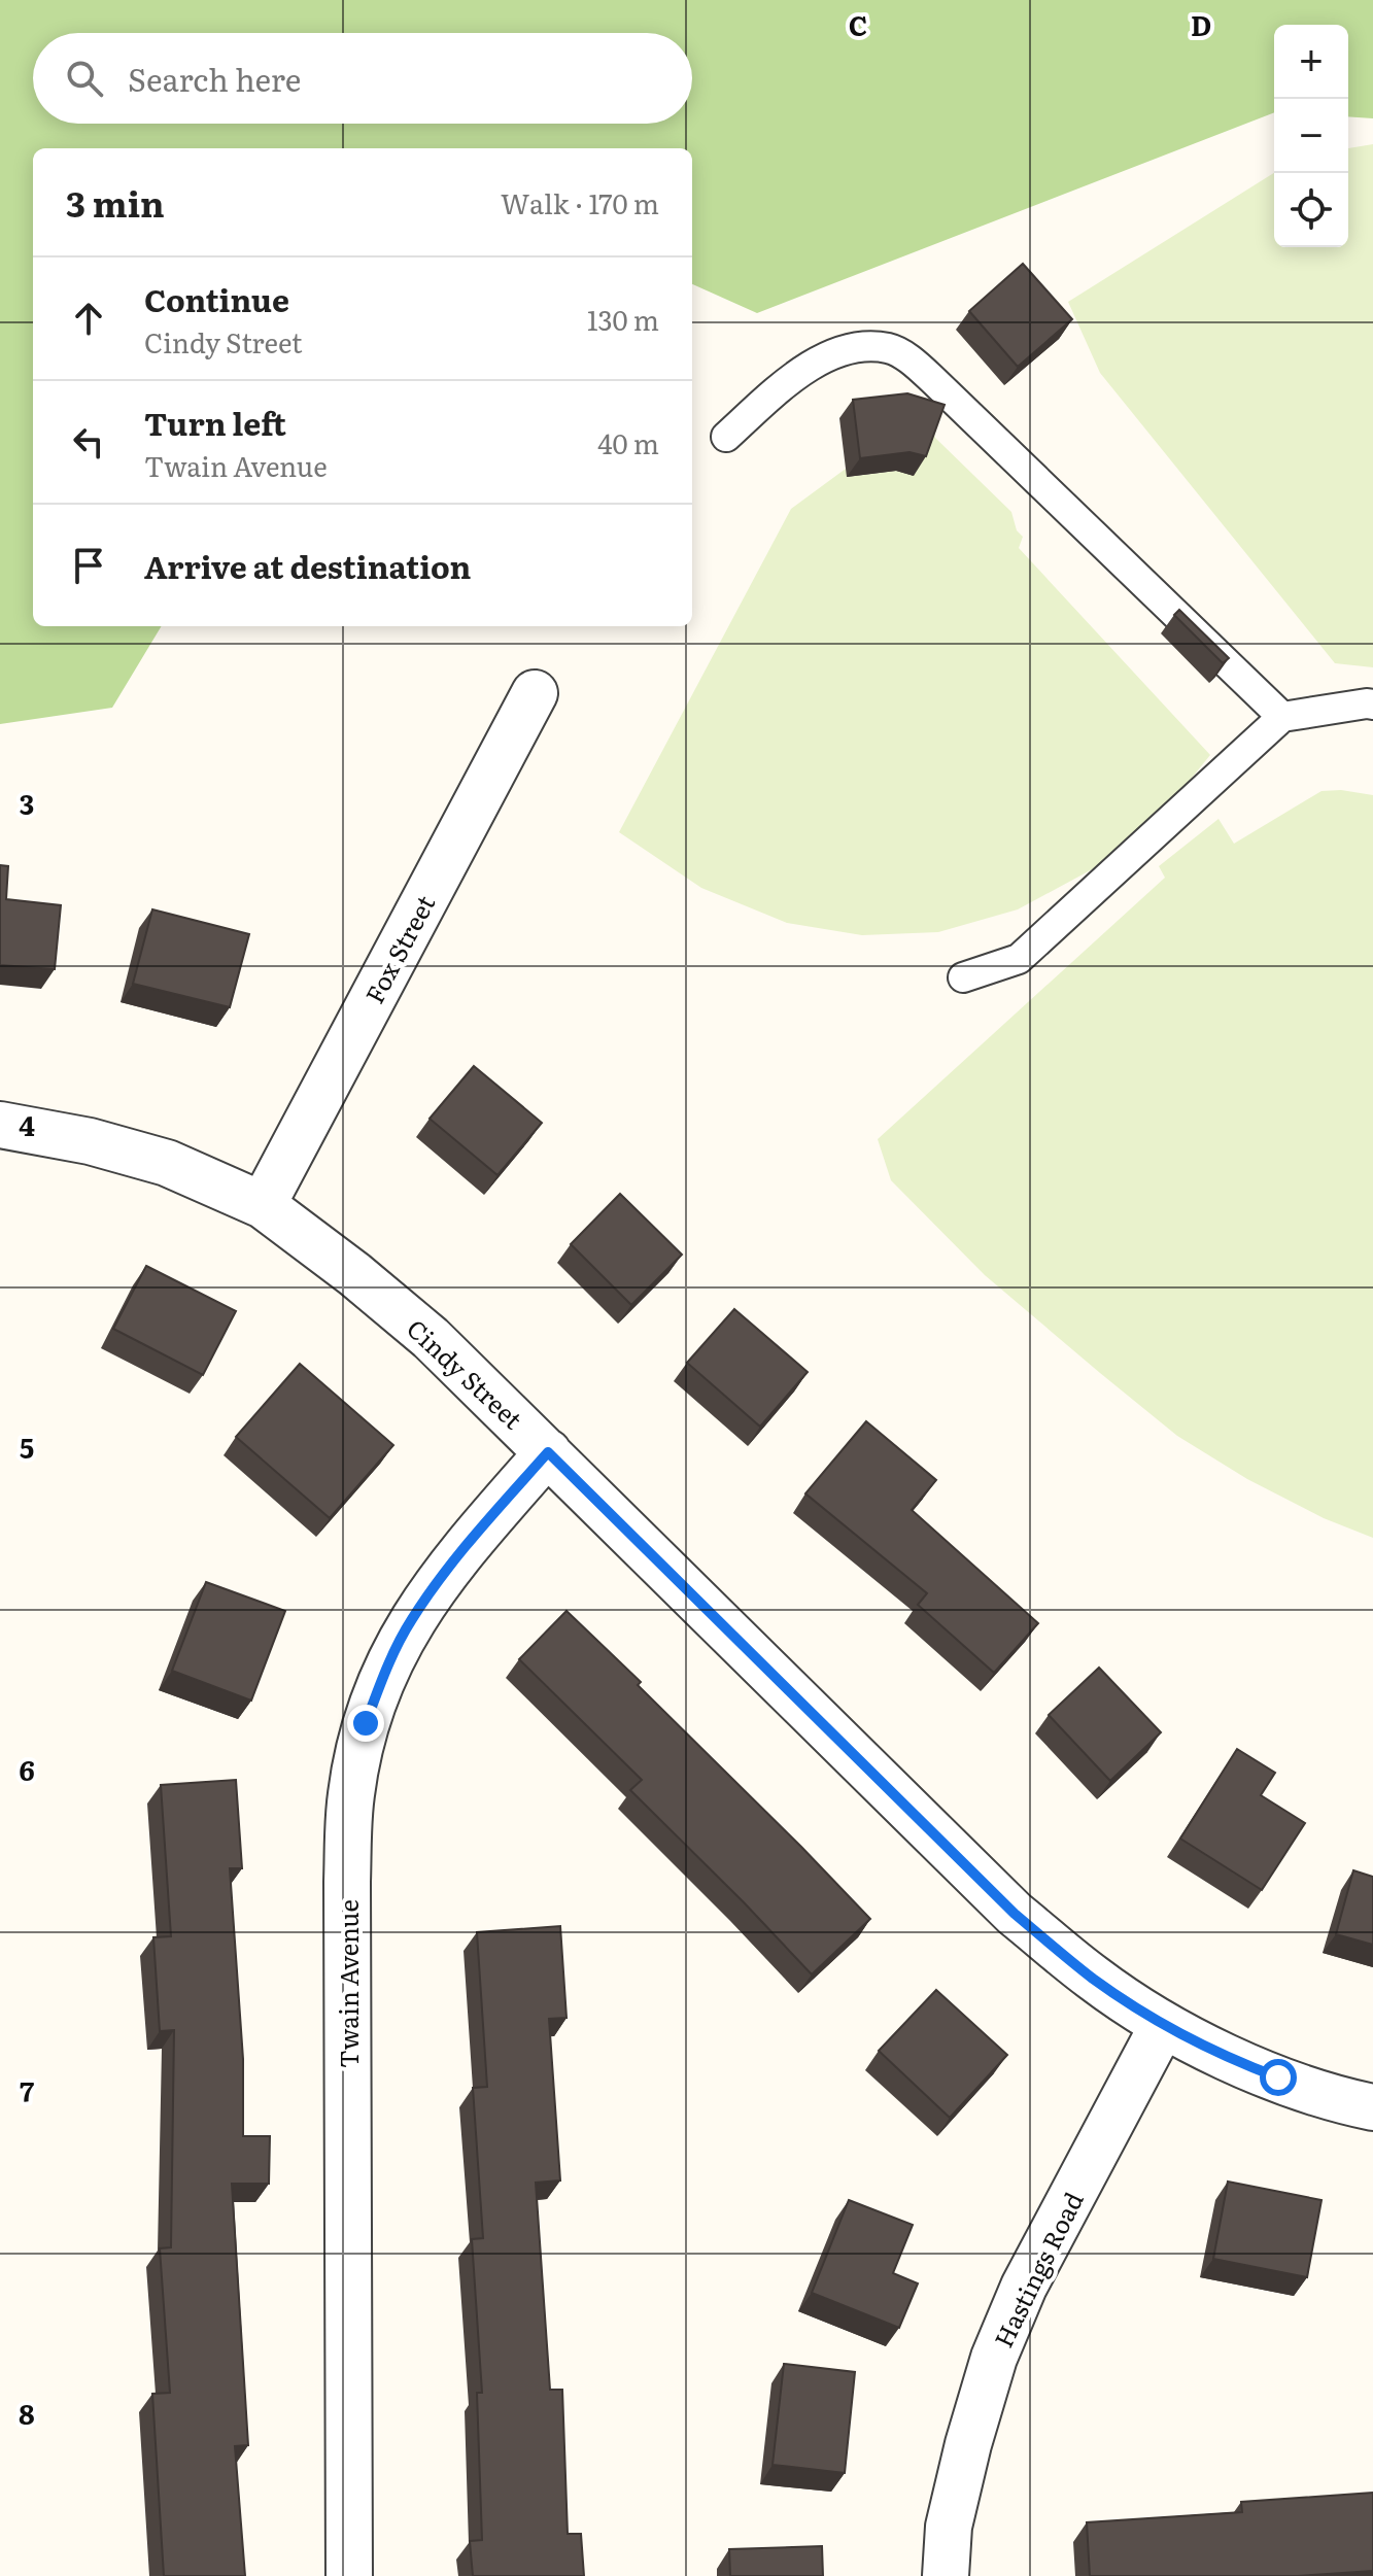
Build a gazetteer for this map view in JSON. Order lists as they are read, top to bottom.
{
  "streets": {
    "street": [
      "Fox Street",
      "Cindy Street",
      "Twain Avenue",
      "Hastings Road"
    ]
  },
  "crossings": [
    ["Fox Street", "Cindy Street"],
    ["Cindy Street", "Twain Avenue"],
    ["Cindy Street", "Hastings Road"]
  ],
  "page": {
    "map_buttons": ["+", "−"],
    "search": "Search here",
    "heading": ["3 min", "Walk · 170 m"],
    "list": [
      ["Continue", "Cindy Street", "130 m"],
      ["Turn left", "Twain Avenue", "40 m"],
      "Arrive at destination"
    ]
  },
  "grid": {
    "columns": ["C", "D"],
    "rows": [
      "3",
      "4",
      "5",
      "6",
      "7",
      "8"
    ]
  }
}
